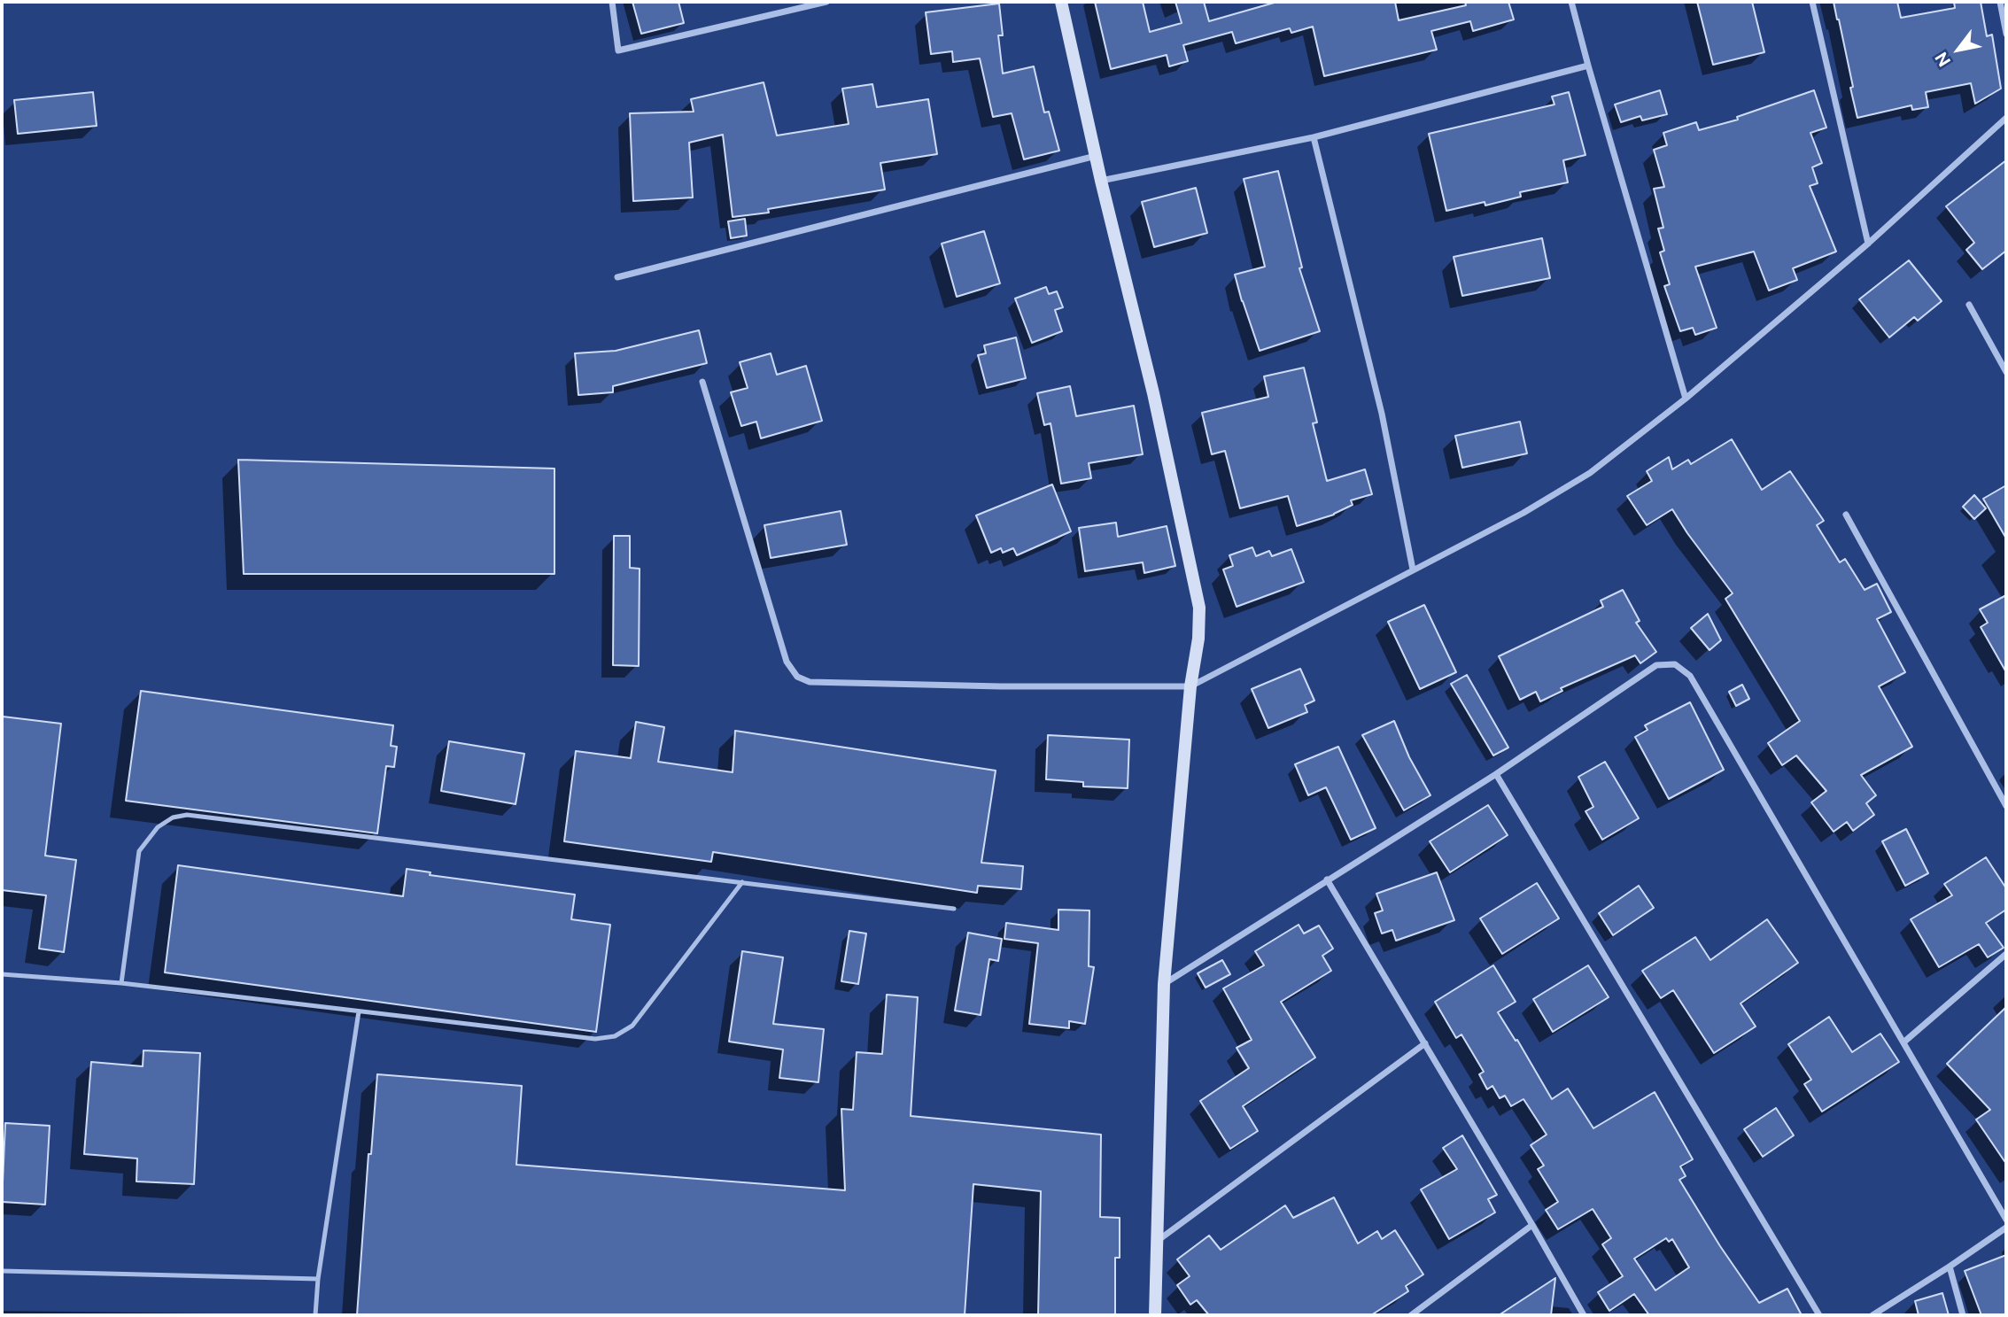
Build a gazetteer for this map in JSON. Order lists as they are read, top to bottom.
{
  "north": "bottom left"
}
